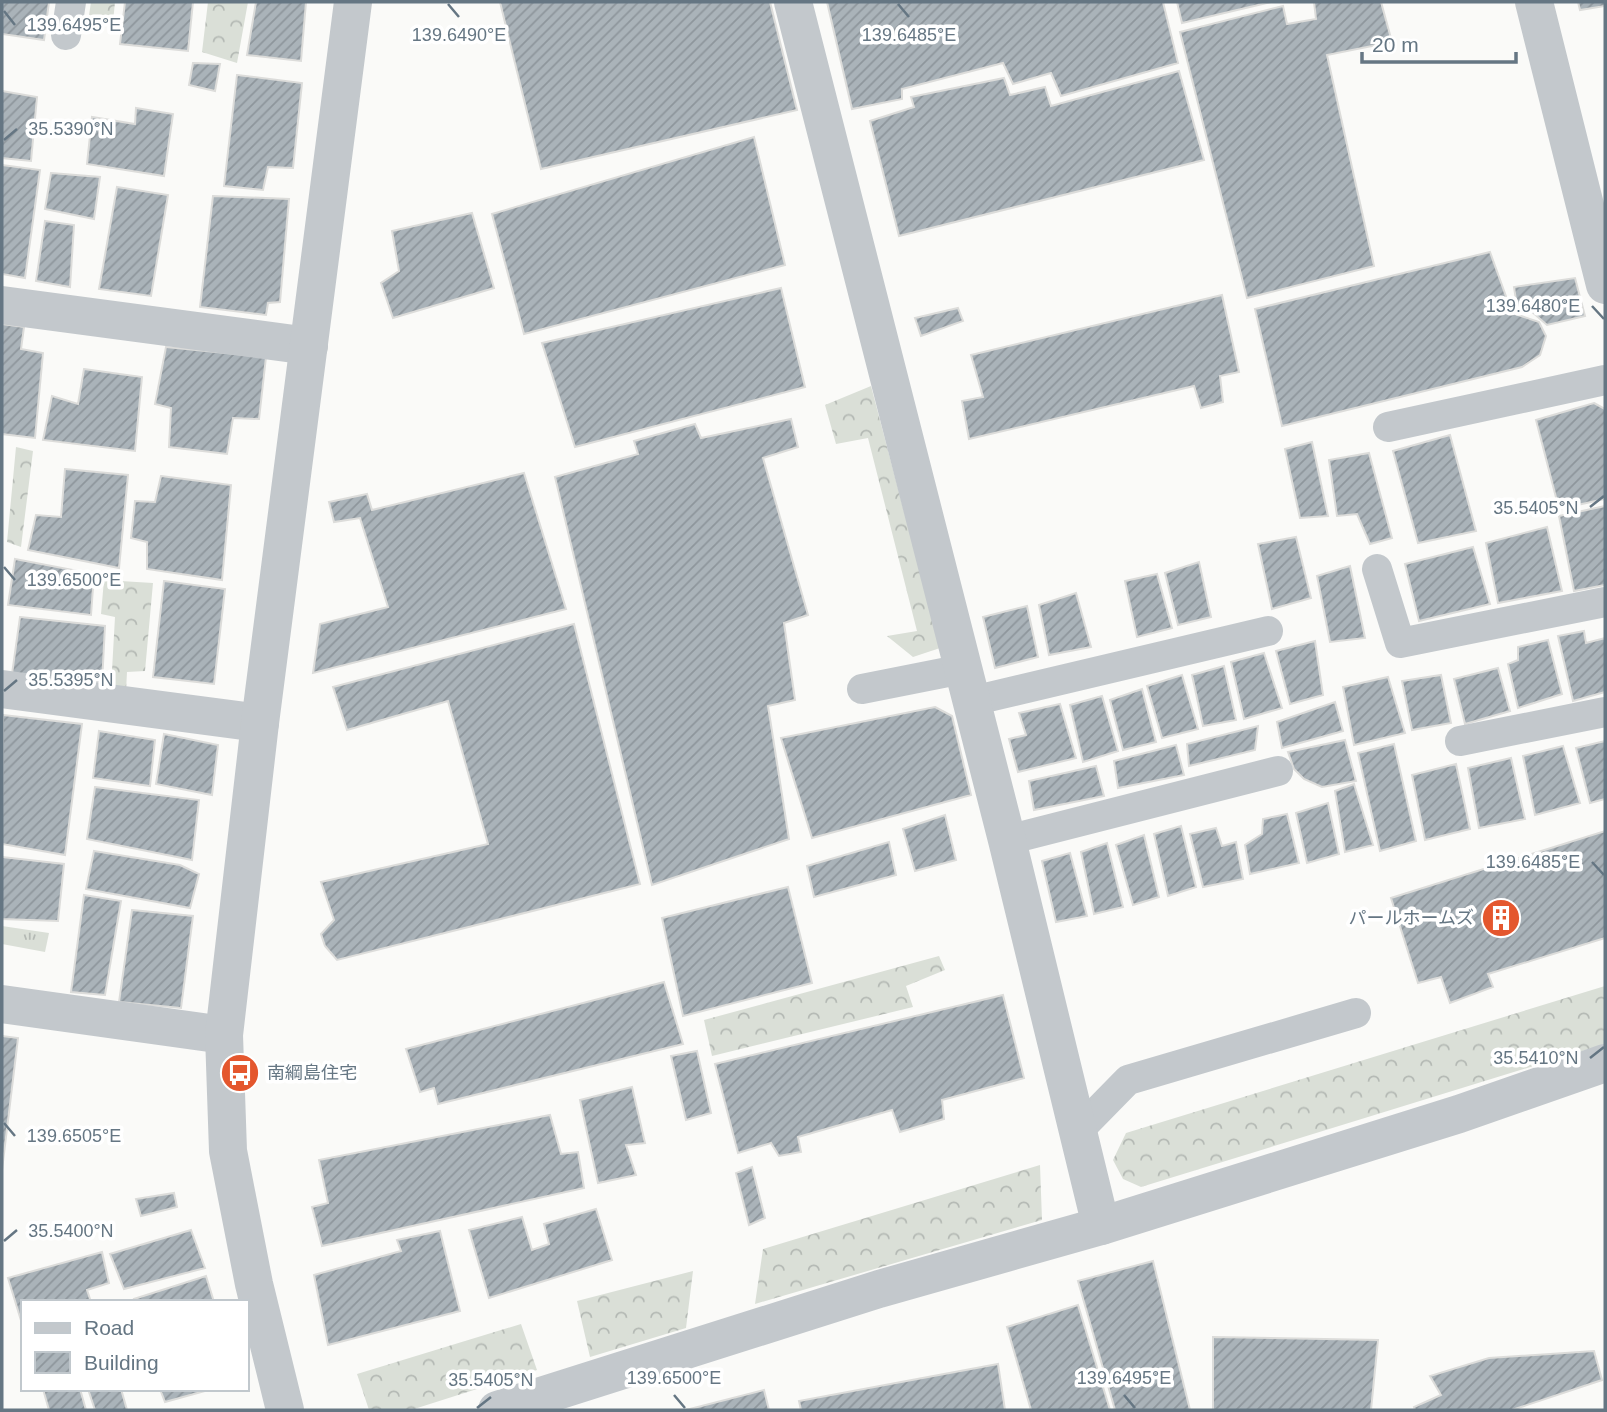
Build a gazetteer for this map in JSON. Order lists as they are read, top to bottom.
{
  "places": {
    "building": ["パールホームズ"],
    "bus stop": ["南綱島住宅"]
  },
  "legend": ["Road", "Building"],
  "scale_bar": "20 m",
  "coordinates": [
    "139.6495°E",
    "139.6490°E",
    "139.6485°E",
    "35.5390°N",
    "139.6480°E",
    "35.5405°N",
    "139.6500°E",
    "35.5395°N",
    "35.5410°N",
    "139.6505°E",
    "35.5400°N"
  ]
}
